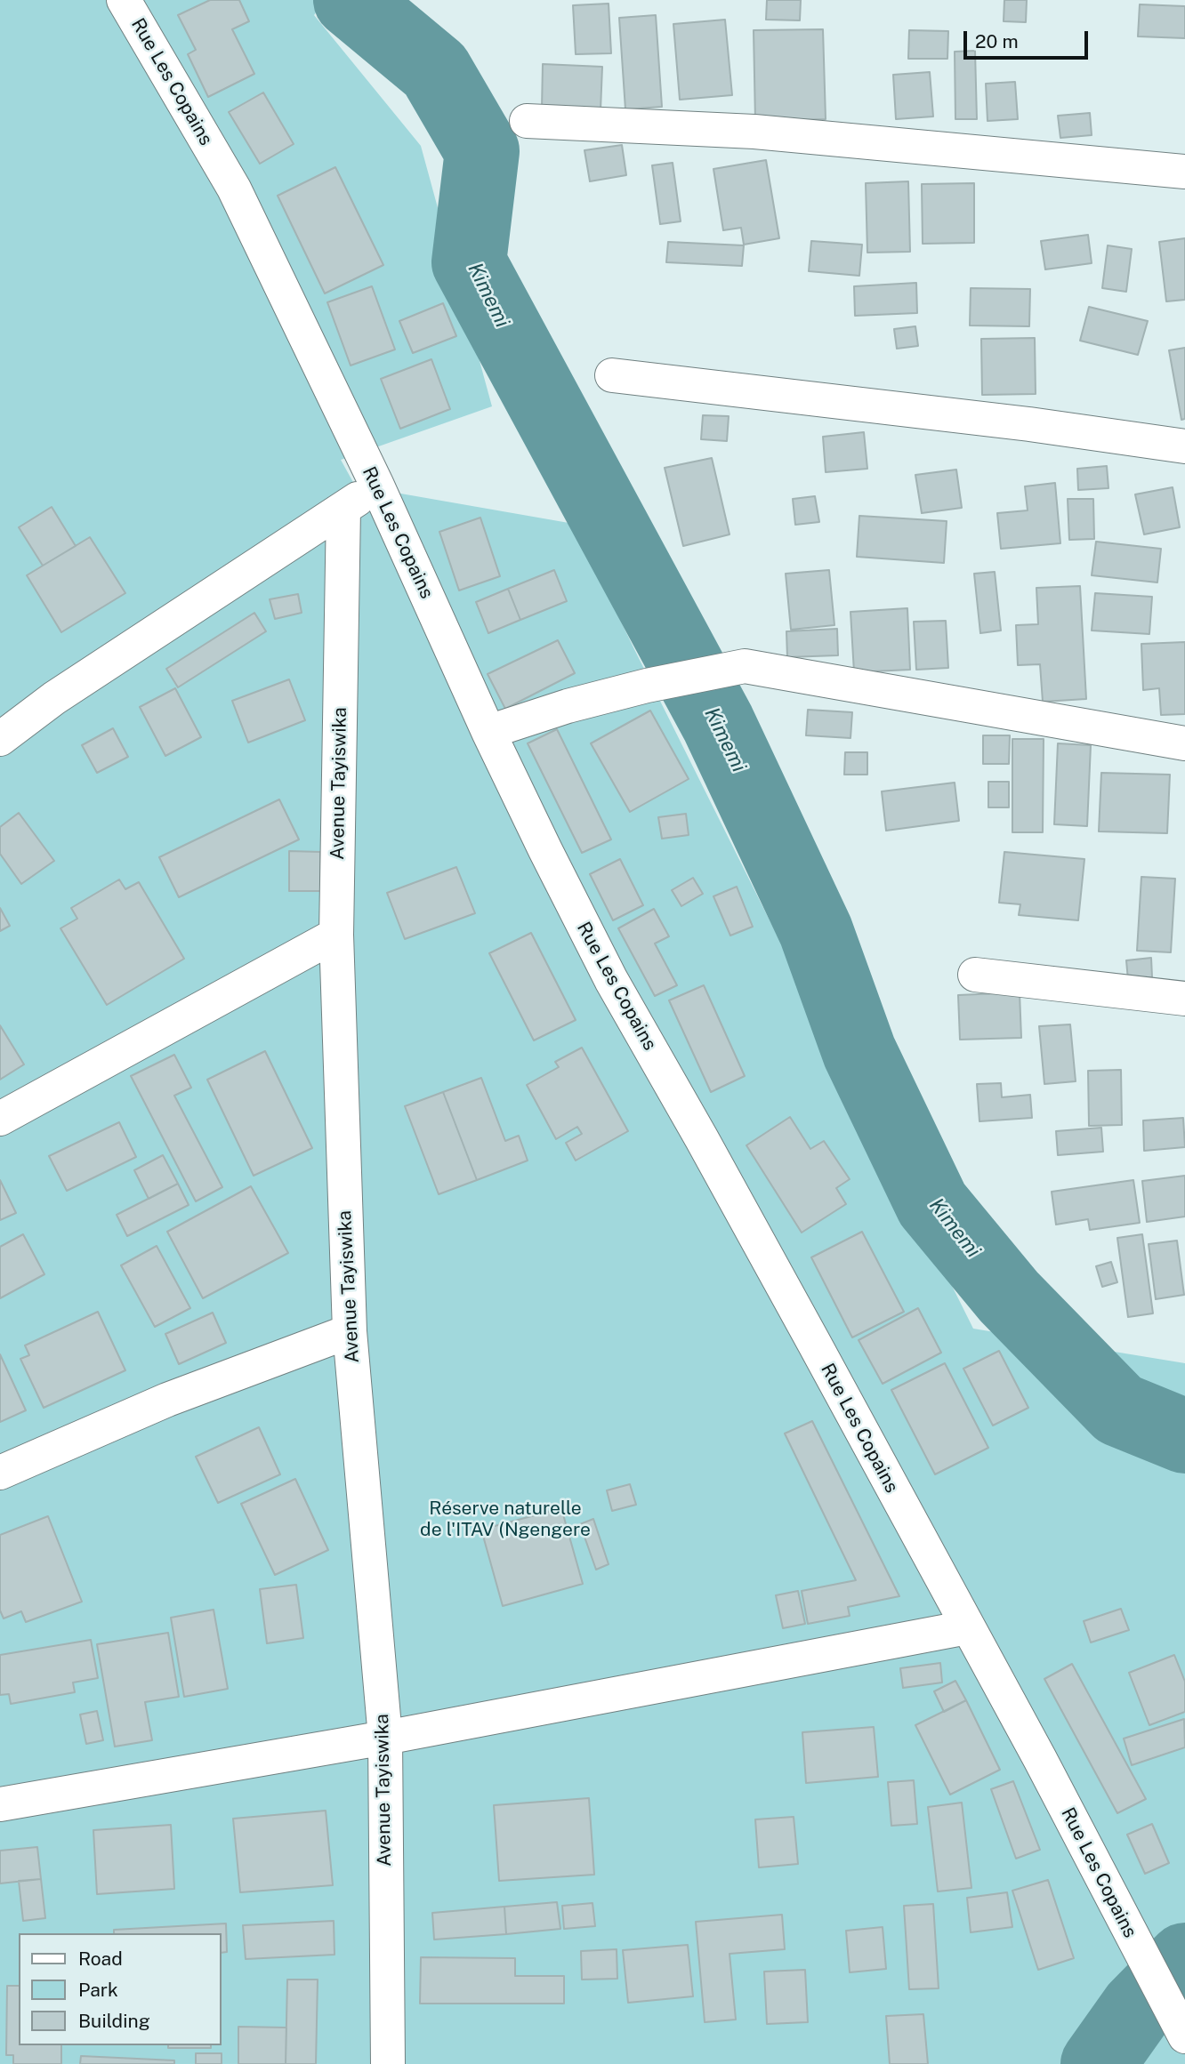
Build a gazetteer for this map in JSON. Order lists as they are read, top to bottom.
{
  "streets": {
    "street": ["Rue Les Copains", "Avenue Tayiswika"]
  },
  "water": ["Kimemi"],
  "parks": ["Réserve naturelle de l'ITAV (Ngengere"],
  "legend": ["Road", "Park", "Building"],
  "scale_bar": "20 m"
}
